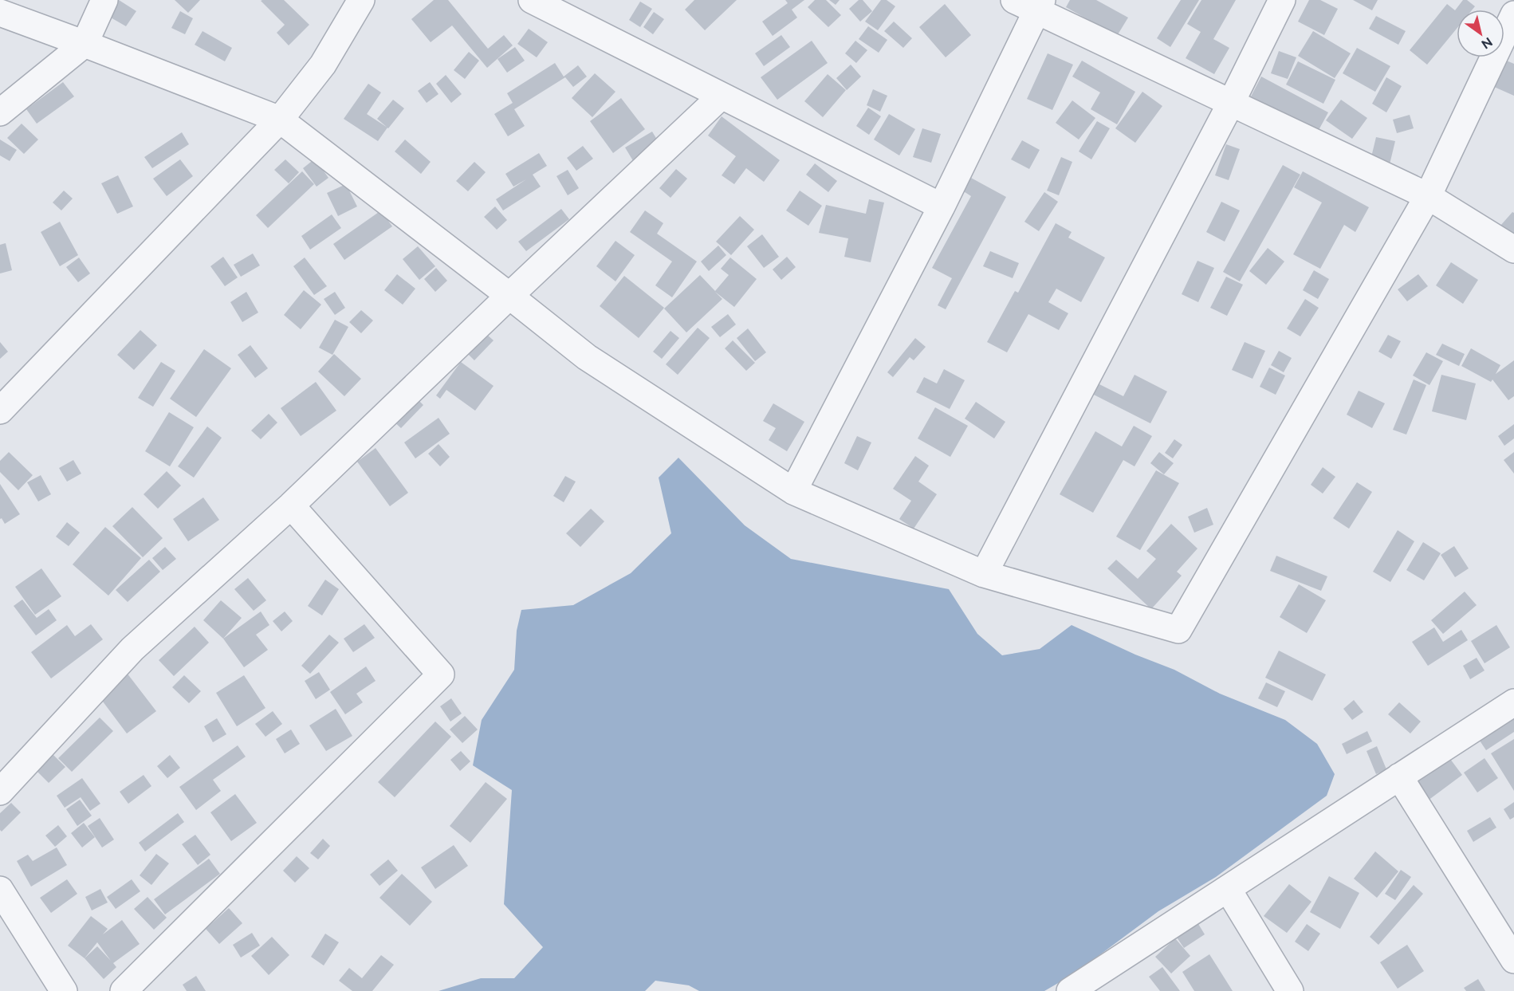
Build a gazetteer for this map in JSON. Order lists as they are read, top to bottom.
{
  "north": "bottom right"
}
